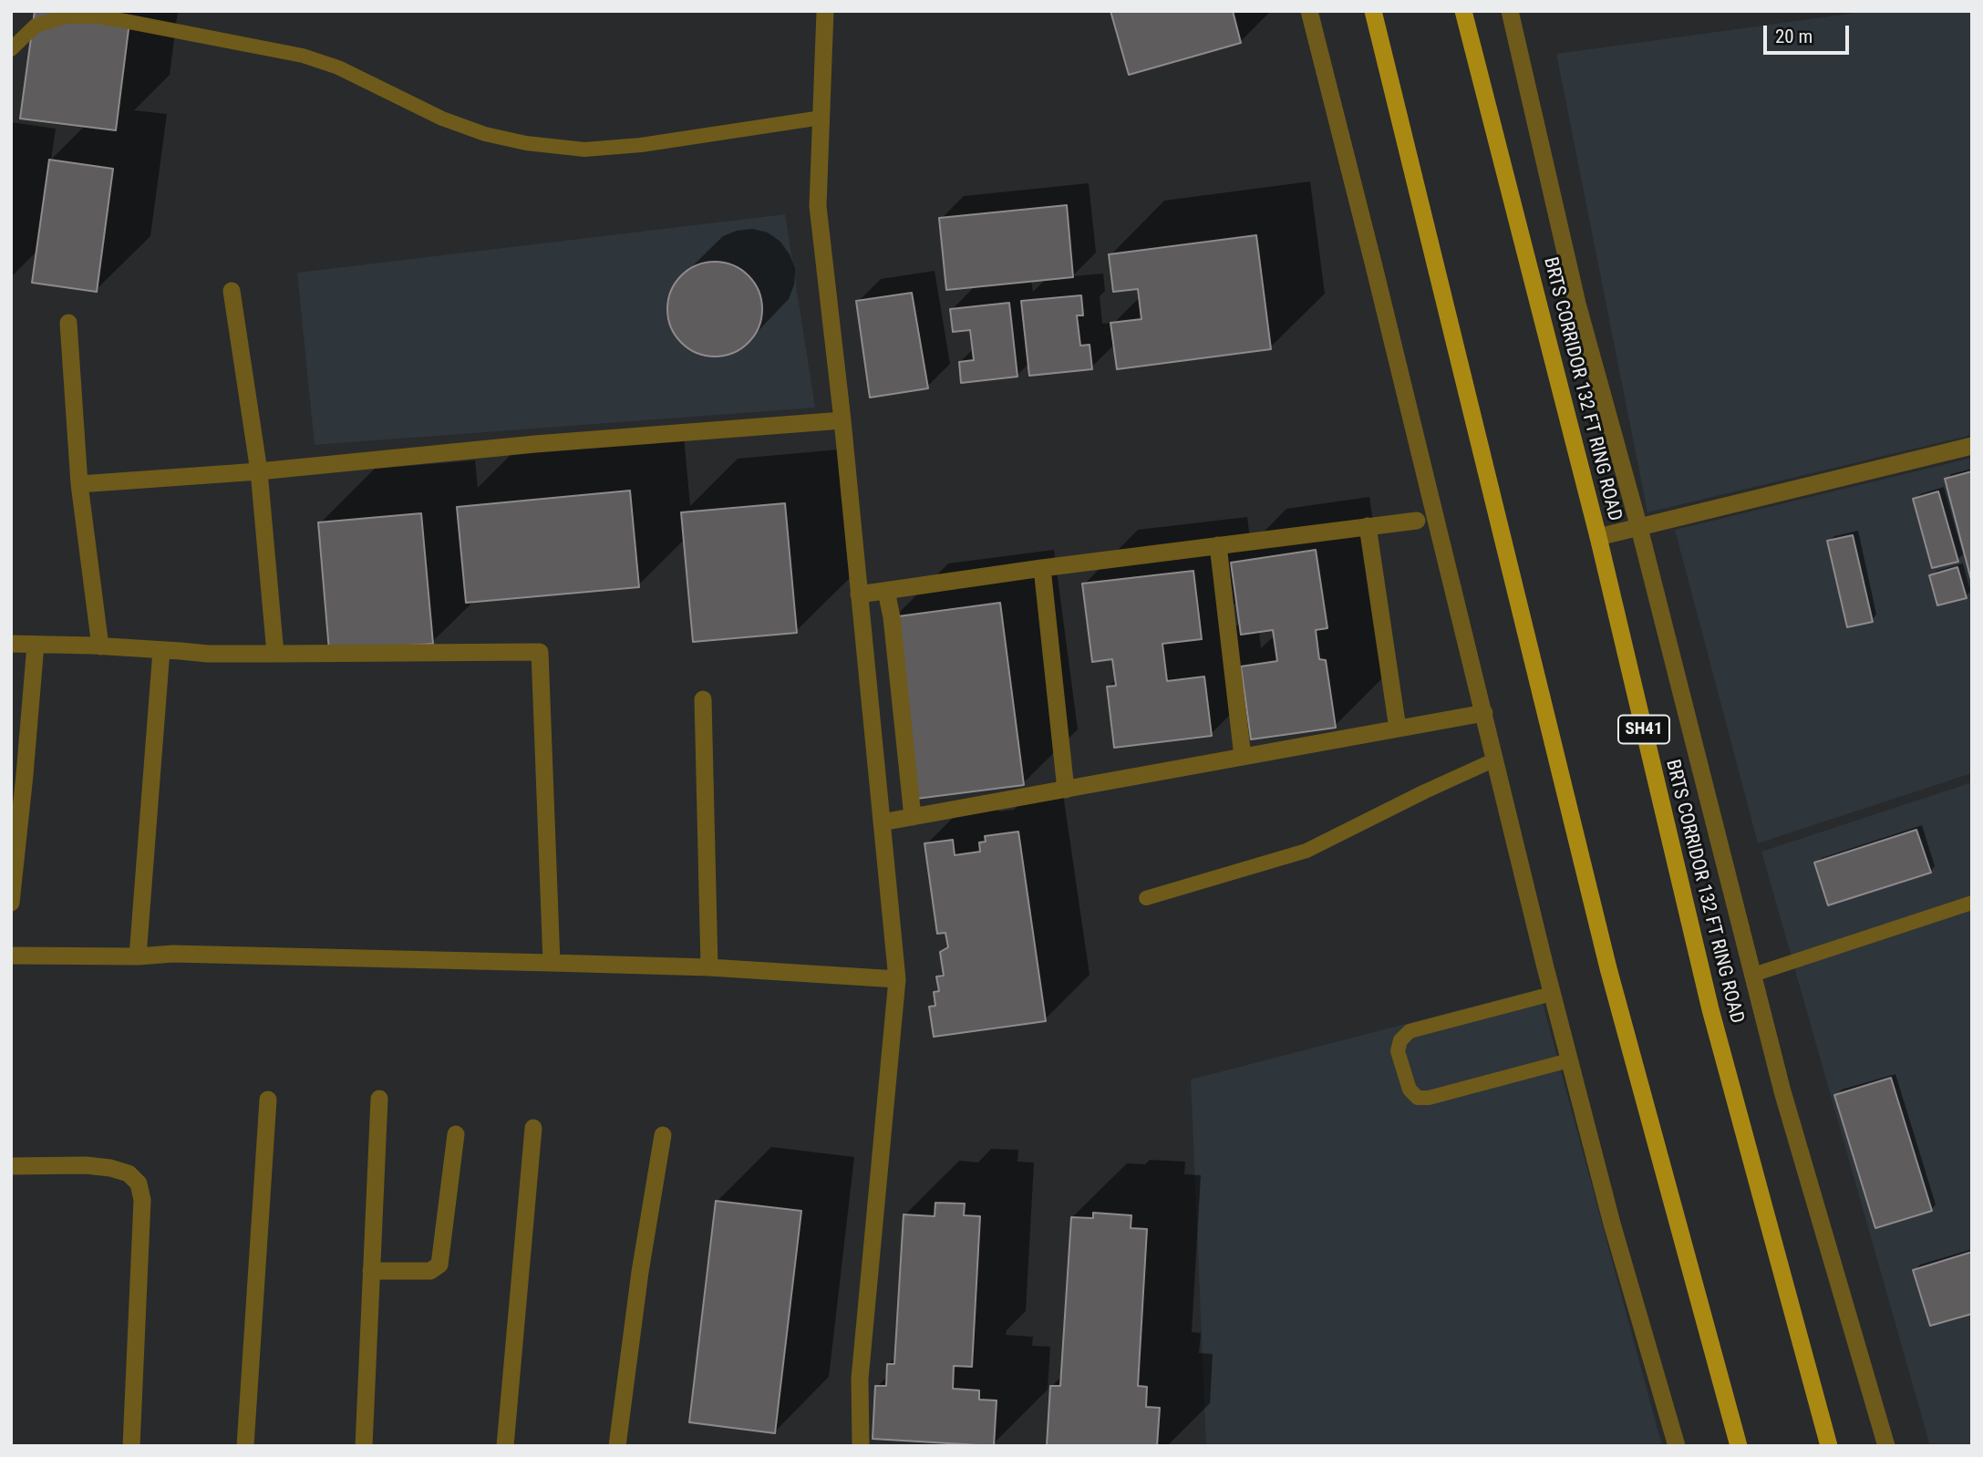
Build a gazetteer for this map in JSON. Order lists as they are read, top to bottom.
{
  "streets": {
    "main road": ["BRTS CORRIDOR 132 FT RING ROAD", "SH41"]
  },
  "scale_bar": "20 m"
}
